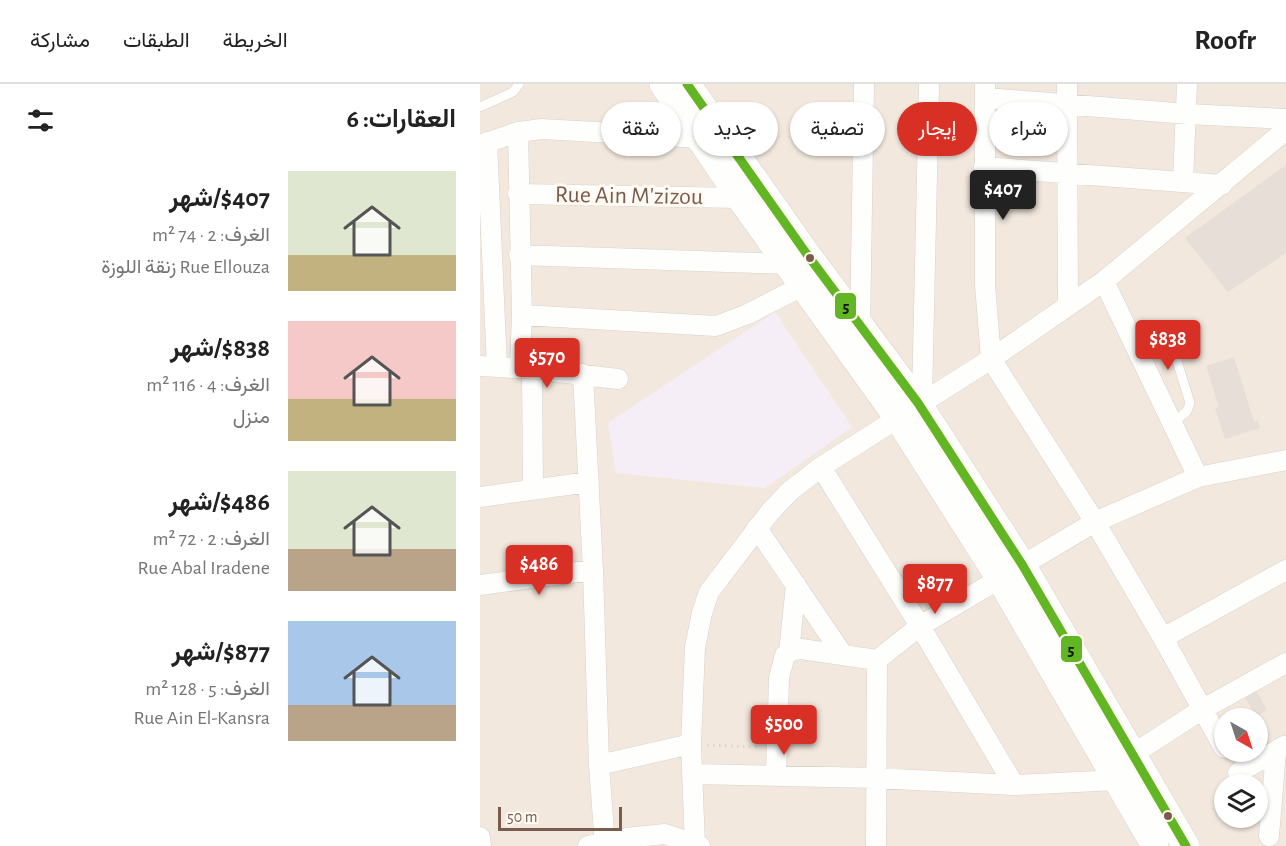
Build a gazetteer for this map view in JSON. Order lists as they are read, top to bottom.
{
  "streets": {
    "street": ["Rue Ain M'zizou"]
  },
  "lines": ["transit line 5"],
  "scale_bar": "50 m",
  "north": "bottom right",
  "page": {
    "header": "Roofr",
    "nav": ["الخريطة", "الطبقات", "مشاركة"],
    "heading": "العقارات: 6",
    "chip": [
      "شراء",
      "إيجار",
      "تصفية",
      "جديد",
      "شقة"
    ],
    "list": [
      {
        "name": "$407/شهر",
        "note": "الغرف: 2 · 74 m² · Rue Ellouza زنقة اللوزة"
      },
      {
        "name": "$838/شهر",
        "note": "الغرف: 4 · 116 m² · منزل"
      },
      {
        "name": "$486/شهر",
        "note": "الغرف: 2 · 72 m² · Rue Abal Iradene"
      },
      {
        "name": "$877/شهر",
        "note": "الغرف: 5 · 128 m² · Rue Ain El-Kansra"
      }
    ],
    "price": [
      "$407",
      "$838",
      "$570",
      "$486",
      "$877",
      "$500"
    ],
    "scale": "50 m"
  }
}
